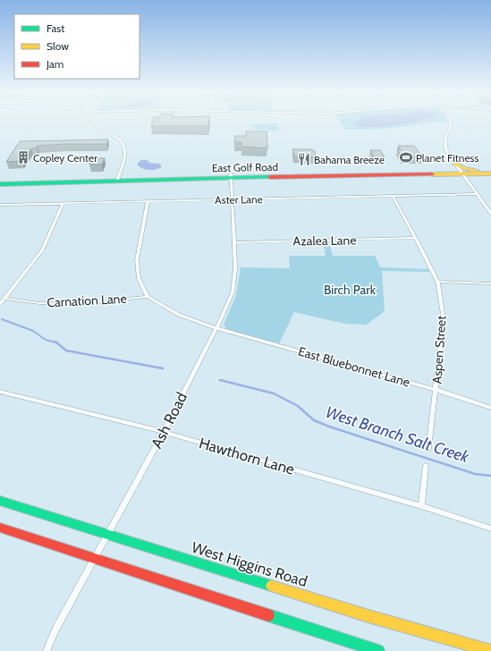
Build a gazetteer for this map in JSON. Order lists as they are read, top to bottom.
{
  "streets": {
    "main road": ["East Golf Road", "West Higgins Road"],
    "street": [
      "Aster Lane",
      "Azalea Lane",
      "Carnation Lane",
      "Aspen Street",
      "East Bluebonnet Lane",
      "Ash Road",
      "Hawthorn Lane"
    ]
  },
  "crossings": [
    ["East Golf Road", "Ash Road"],
    ["Aster Lane", "Aspen Street"],
    ["Aster Lane", "Ash Road"],
    ["Azalea Lane", "Aspen Street"],
    ["Azalea Lane", "Ash Road"],
    ["Carnation Lane", "East Bluebonnet Lane"],
    ["Aspen Street", "East Bluebonnet Lane"],
    ["East Bluebonnet Lane", "Ash Road"],
    ["Ash Road", "Hawthorn Lane"],
    ["Ash Road", "West Higgins Road"]
  ],
  "water": ["West Branch Salt Creek"],
  "parks": ["Birch Park"],
  "places": {
    "building": ["Copley Center"],
    "sports": ["Planet Fitness"],
    "restaurant": ["Bahama Breeze"]
  },
  "legend": ["Fast", "Slow", "Jam"]
}
